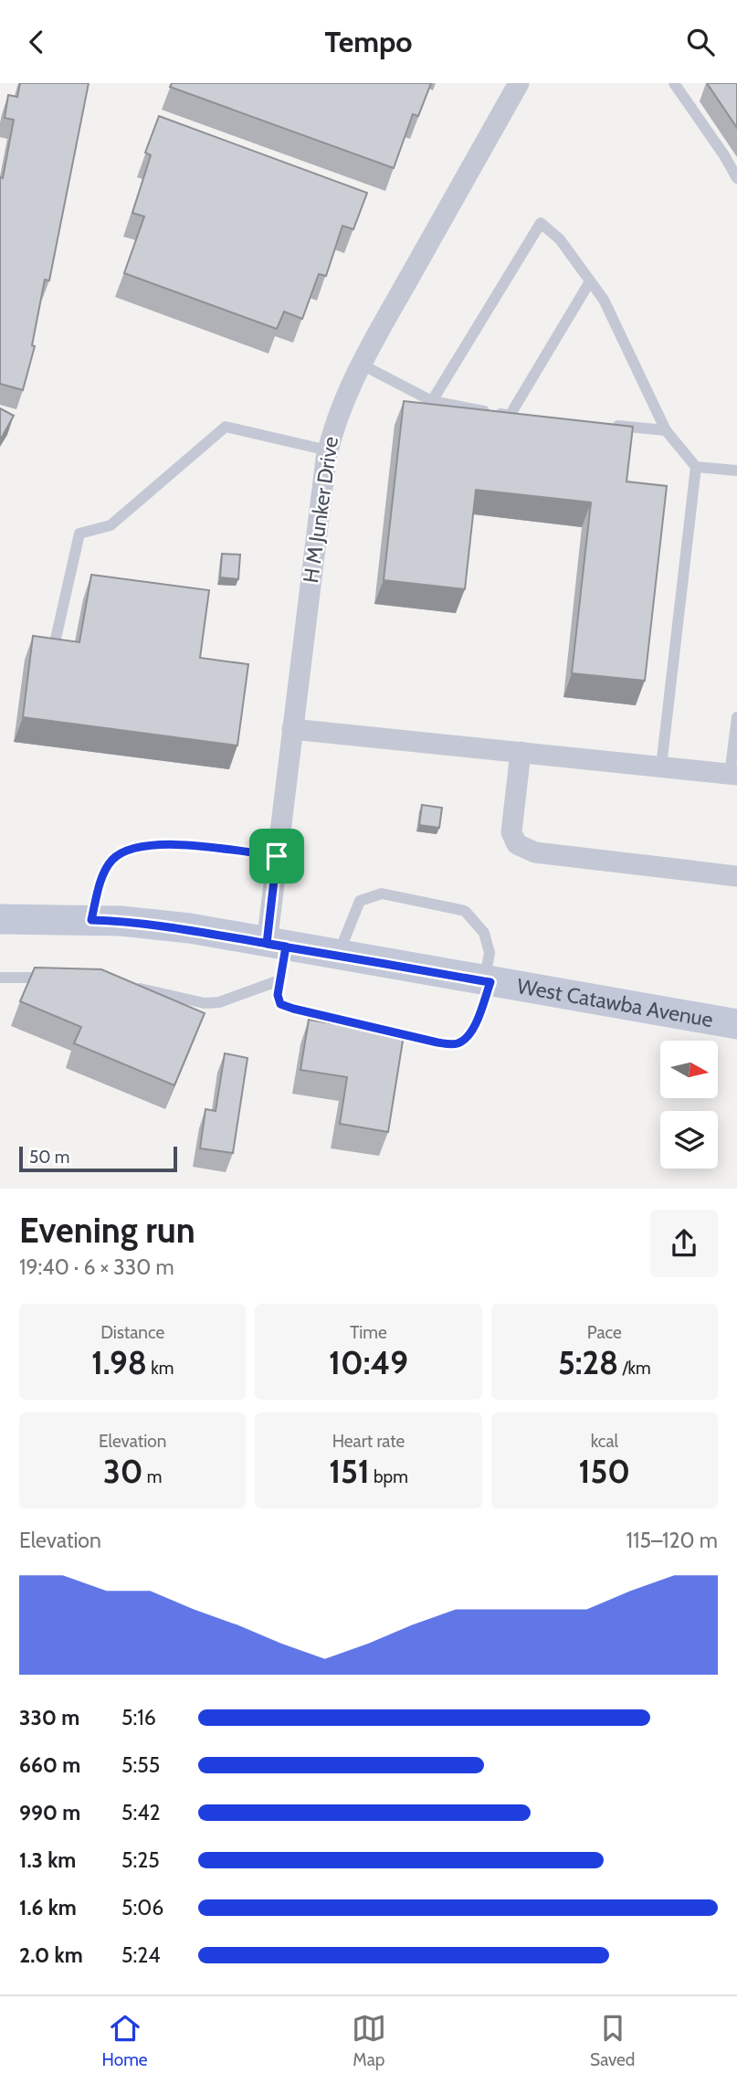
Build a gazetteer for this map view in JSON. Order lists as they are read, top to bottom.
{
  "streets": {
    "main road": ["West Catawba Avenue"],
    "street": ["H M Junker Drive"]
  },
  "crossings": [
    ["H M Junker Drive", "West Catawba Avenue"]
  ],
  "scale_bar": "50 m",
  "north": "right",
  "page": {
    "header": "Tempo",
    "scale": "50 m",
    "heading": ["Evening run", "19:40 · 6 × 330 m"],
    "stats": [
      ["Distance", "1.98 km"],
      ["Time", "10:49"],
      ["Pace", "5:28 /km"],
      ["Elevation", "30 m"],
      ["Heart rate", "151 bpm"],
      ["kcal", "150"]
    ],
    "chart": ["Elevation", "115–120 m"],
    "list": [
      {
        "name": "330 m",
        "note": "5:16"
      },
      {
        "name": "660 m",
        "note": "5:55"
      },
      {
        "name": "990 m",
        "note": "5:42"
      },
      {
        "name": "1.3 km",
        "note": "5:25"
      },
      {
        "name": "1.6 km",
        "note": "5:06"
      },
      {
        "name": "2.0 km",
        "note": "5:24"
      }
    ],
    "tabs": ["Home", "Map", "Saved"]
  }
}
